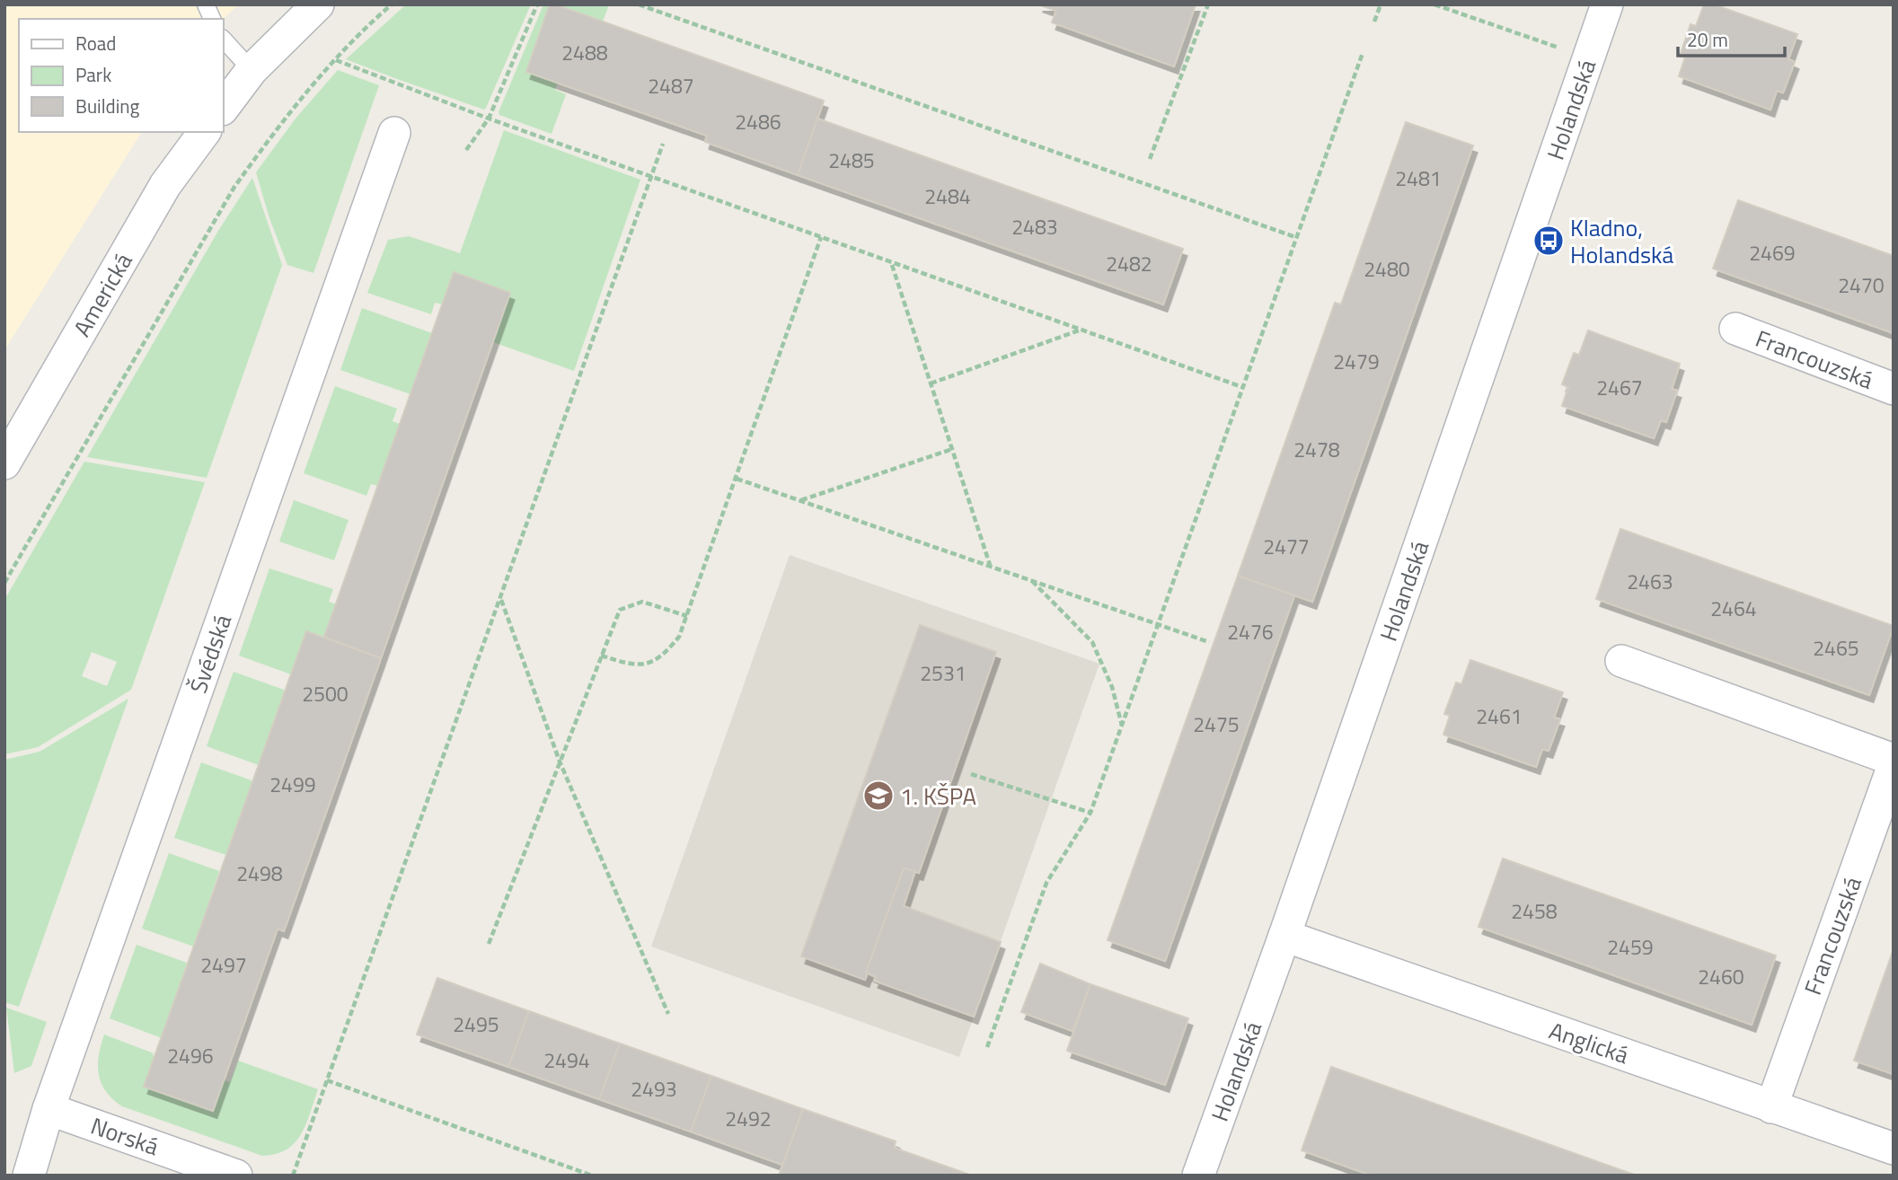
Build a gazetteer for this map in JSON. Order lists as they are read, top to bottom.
{
  "streets": {
    "street": [
      "Holandská",
      "Americká",
      "Francouzská",
      "Švédská",
      "Anglická",
      "Norská"
    ]
  },
  "crossings": [
    ["Holandská", "Anglická"],
    ["Francouzská", "Anglická"],
    ["Švédská", "Norská"]
  ],
  "places": {
    "bus stop": ["Kladno, Holandská"],
    "school or university": ["1. KŠPA"]
  },
  "house_numbers": [
    "2488",
    "2487",
    "2486",
    "2485",
    "2481",
    "2484",
    "2483",
    "2469",
    "2482",
    "2480",
    "2470",
    "2479",
    "2467",
    "2478",
    "2477",
    "2463",
    "2464",
    "2476",
    "2465",
    "2531",
    "2500",
    "2461",
    "2475",
    "2499",
    "2498",
    "2458",
    "2459",
    "2497",
    "2460",
    "2495",
    "2496",
    "2494",
    "2493",
    "2492"
  ],
  "legend": ["Road", "Park", "Building"],
  "scale_bar": "20 m"
}
